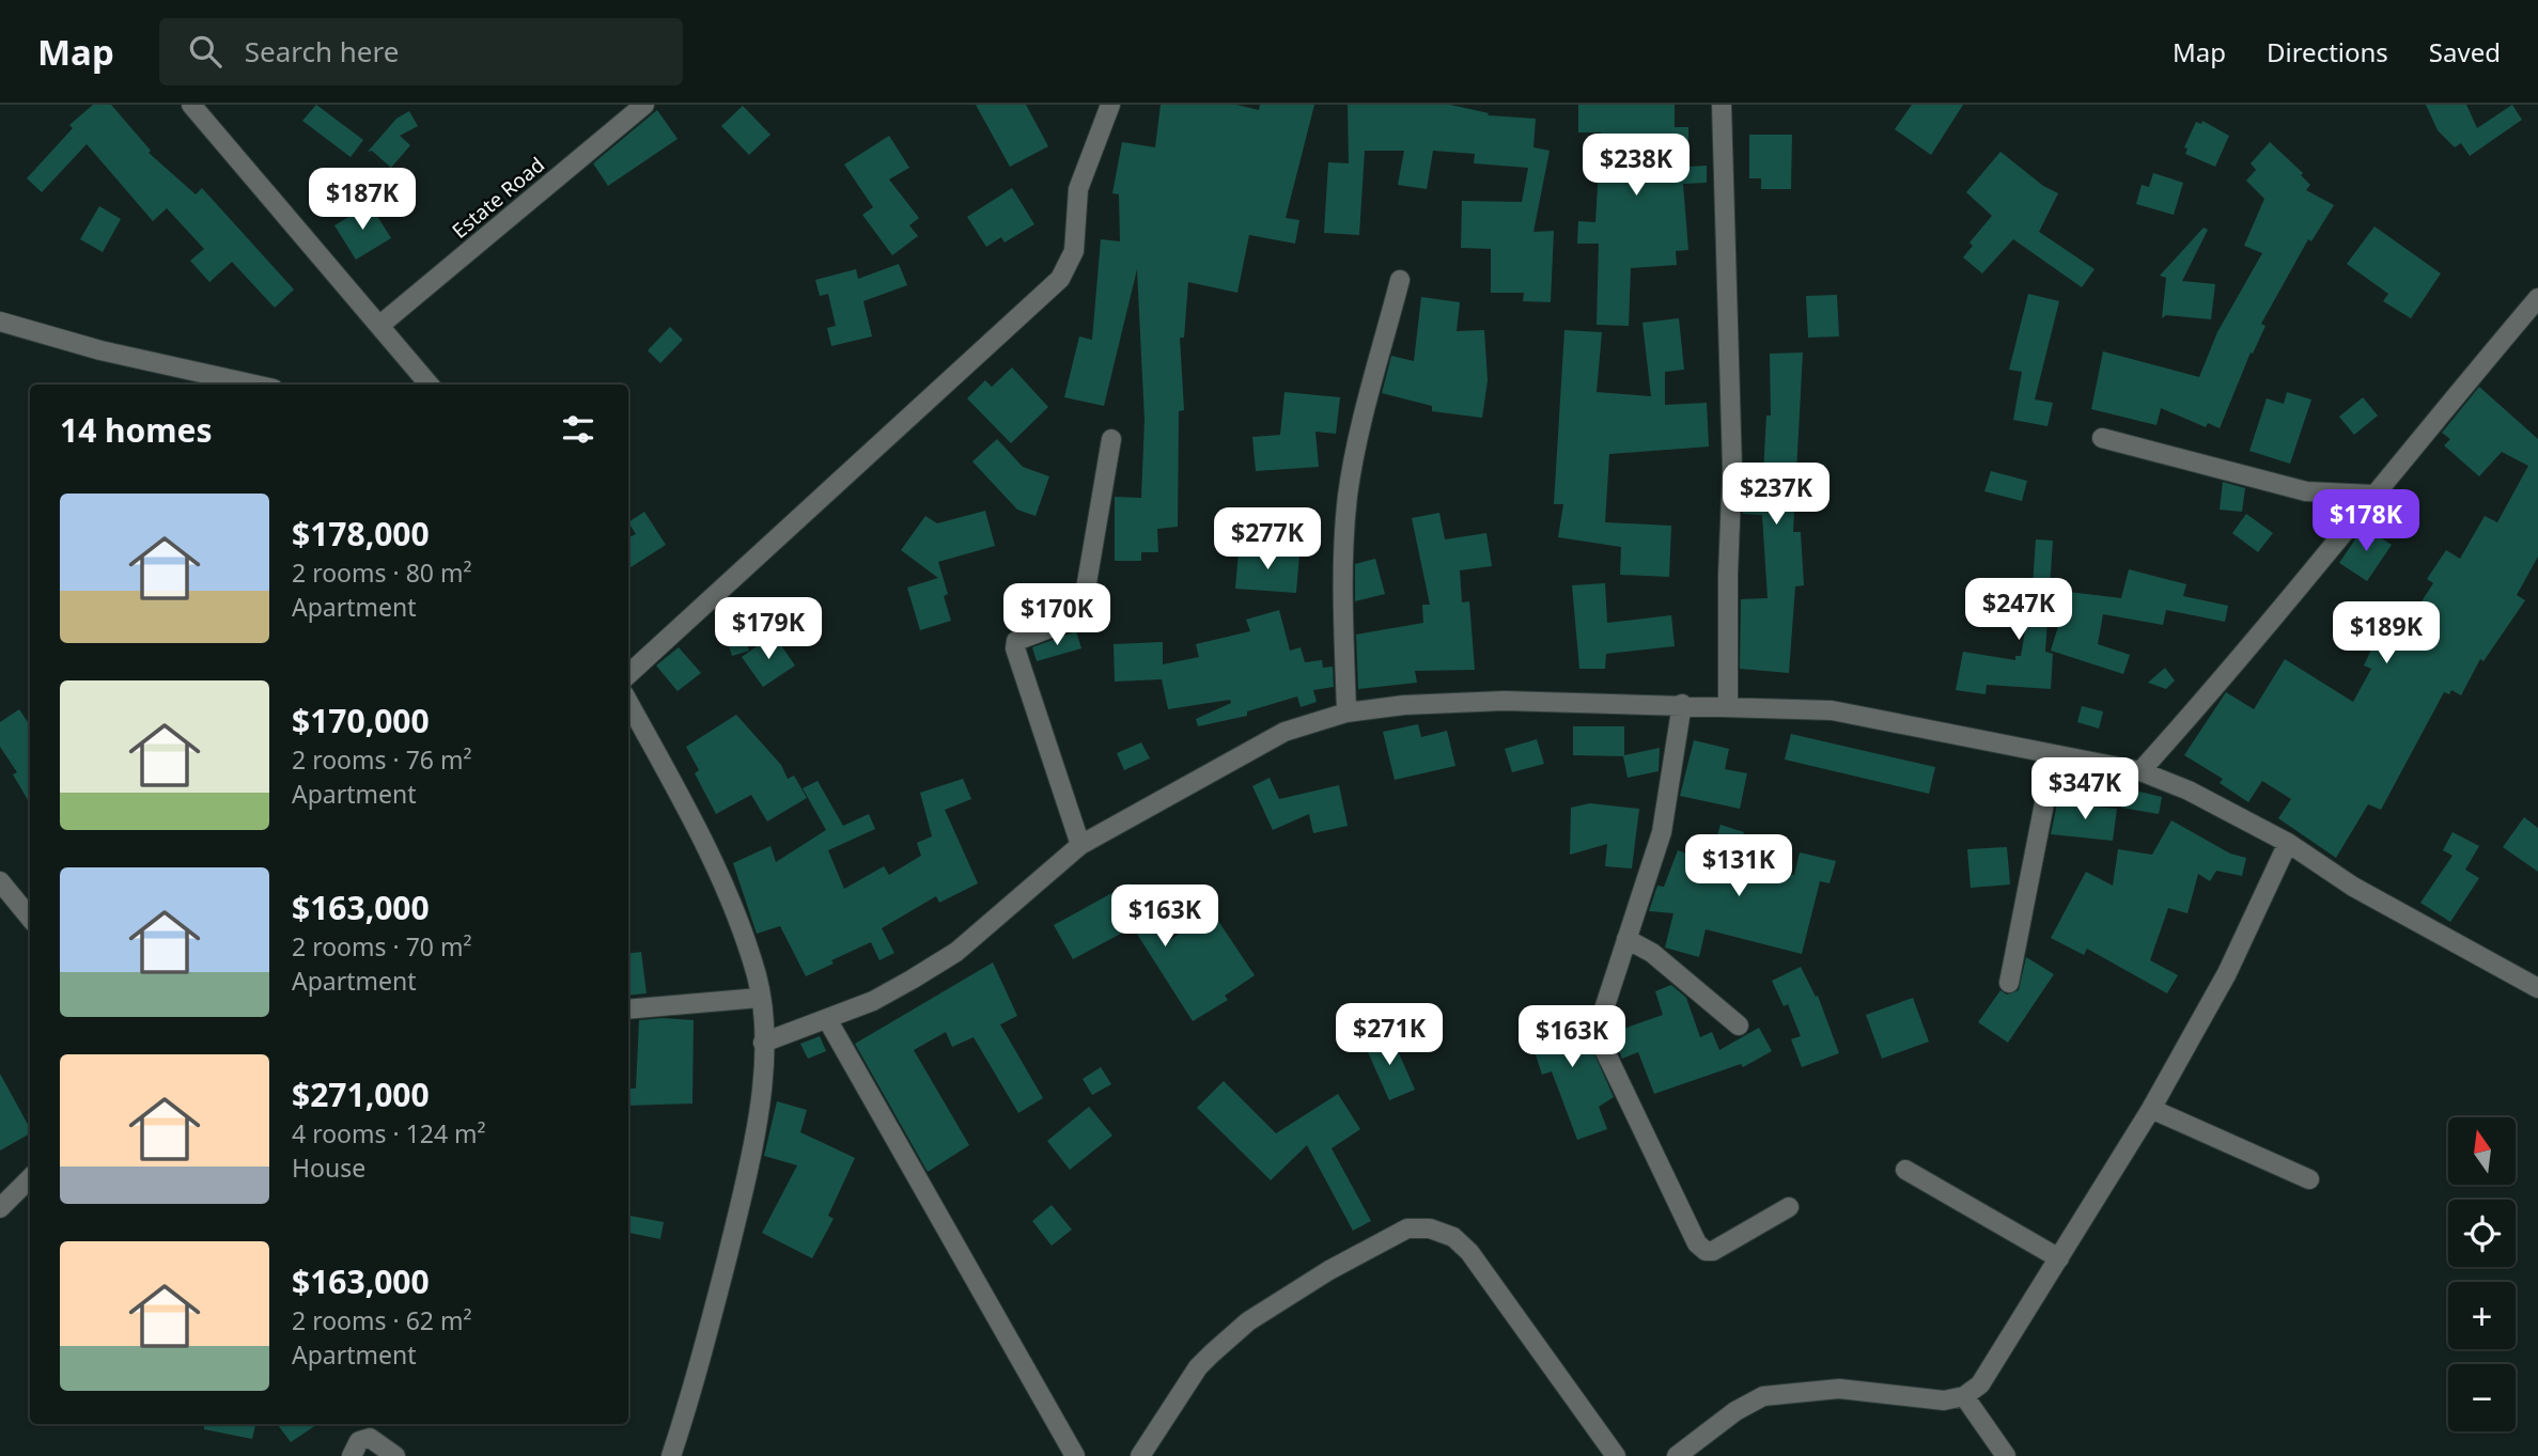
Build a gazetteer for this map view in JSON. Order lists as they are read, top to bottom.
{
  "streets": {
    "street": ["Estate Road"]
  },
  "north": "top",
  "page": {
    "header": "Map",
    "search": "Search here",
    "nav": ["Map", "Directions", "Saved"],
    "price": [
      "$238K",
      "$187K",
      "$237K",
      "$178K",
      "$277K",
      "$247K",
      "$170K",
      "$179K",
      "$189K",
      "$347K",
      "$131K",
      "$163K",
      "$271K",
      "$163K"
    ],
    "heading": "14 homes",
    "list": [
      {
        "name": "$178,000",
        "note": "2 rooms · 80 m² · Apartment"
      },
      {
        "name": "$170,000",
        "note": "2 rooms · 76 m² · Apartment"
      },
      {
        "name": "$163,000",
        "note": "2 rooms · 70 m² · Apartment"
      },
      {
        "name": "$271,000",
        "note": "4 rooms · 124 m² · House"
      },
      {
        "name": "$163,000",
        "note": "2 rooms · 62 m² · Apartment"
      }
    ],
    "map_buttons": ["+", "−"]
  }
}
